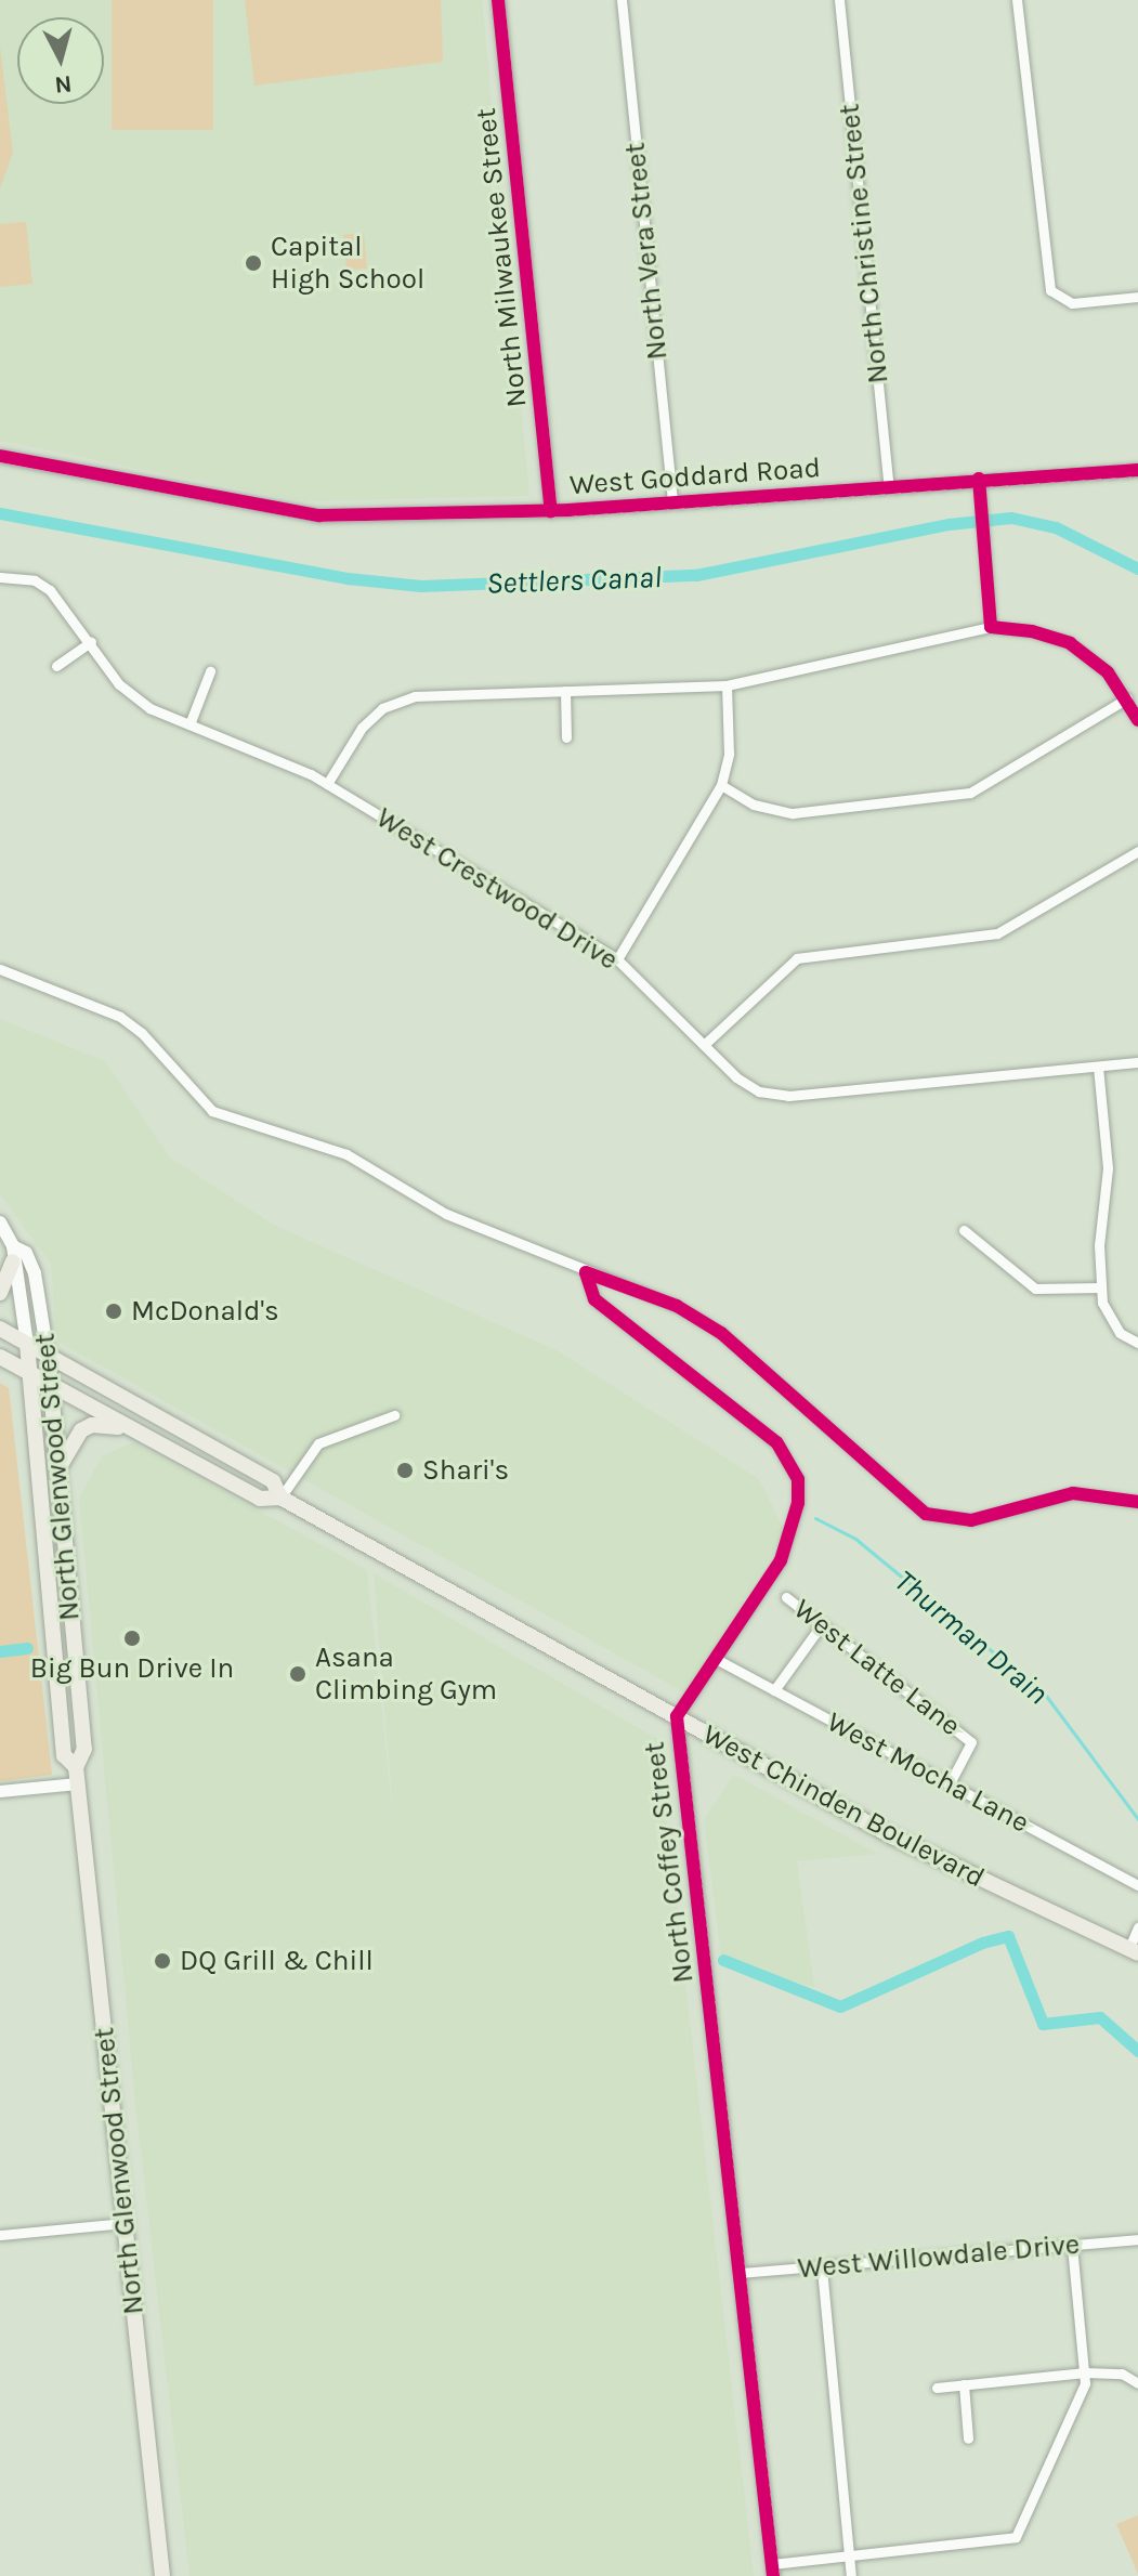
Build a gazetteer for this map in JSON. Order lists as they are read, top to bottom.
{
  "streets": {
    "main road": ["North Glenwood Street", "West Chinden Boulevard"],
    "street": [
      "North Christine Street",
      "North Vera Street",
      "North Milwaukee Street",
      "West Goddard Road",
      "West Crestwood Drive",
      "West Latte Lane",
      "West Mocha Lane",
      "North Coffey Street",
      "West Willowdale Drive"
    ]
  },
  "crossings": [
    ["North Christine Street", "West Goddard Road"],
    ["North Vera Street", "West Goddard Road"],
    ["North Milwaukee Street", "West Goddard Road"],
    ["North Glenwood Street", "West Chinden Boulevard"],
    ["West Latte Lane", "West Mocha Lane"],
    ["West Mocha Lane", "North Coffey Street"],
    ["West Chinden Boulevard", "North Coffey Street"],
    ["North Coffey Street", "West Willowdale Drive"]
  ],
  "water": ["Settlers Canal", "Thurman Drain"],
  "places": [
    "Capital High School",
    "McDonald's",
    "Shari's",
    "Big Bun Drive In",
    "Asana Climbing Gym",
    "DQ Grill & Chill"
  ],
  "north": "bottom"
}
